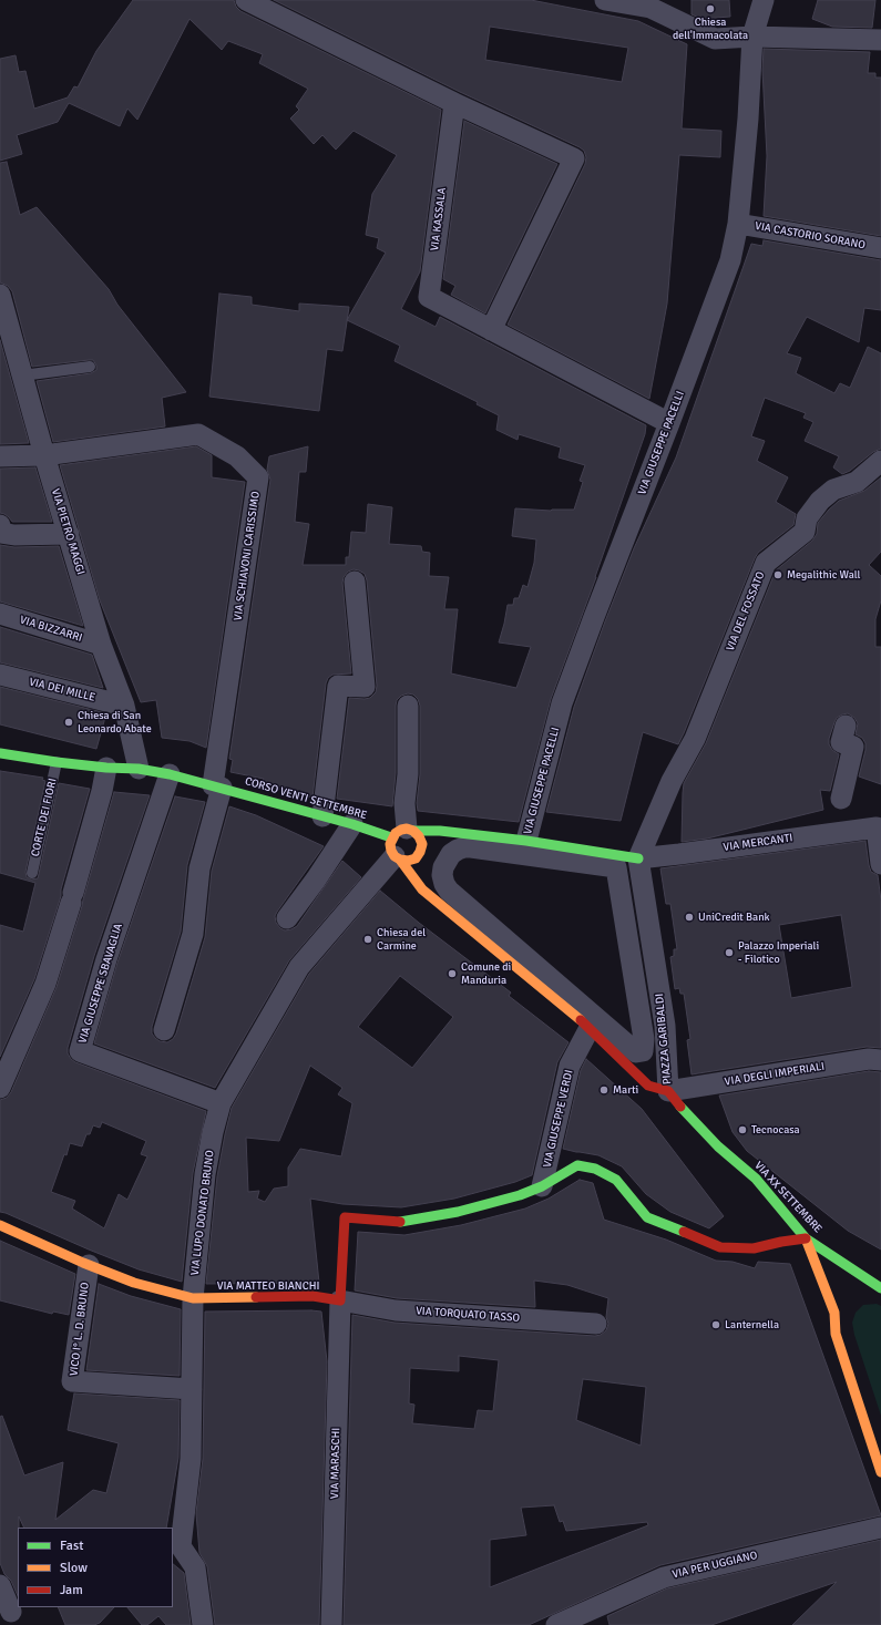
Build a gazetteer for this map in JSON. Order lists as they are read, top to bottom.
{
  "streets": {
    "street": [
      "VIA KASSALA",
      "VIA CASTORIO SORANO",
      "VIA GIUSEPPE PACELLI",
      "VIA PIETRO MAGGI",
      "VIA SCHIAVONI CARISSIMO",
      "VIA DEL FOSSATO",
      "VIA BIZZARRI",
      "VIA DEI MILLE",
      "CORSO VENTI SETTEMBRE",
      "VIA MERCANTI",
      "VIA GIUSEPPE SBAVAGLIA",
      "PIAZZA GARIBALDI",
      "VIA DEGLI IMPERIALI",
      "VIA GIUSEPPE VERDI",
      "VIA XX SETTEMBRE",
      "VIA LUPO DONATO BRUNO",
      "VIA MATTEO BIANCHI",
      "VIA TORQUATO TASSO",
      "VICO I° L. D. BRUNO",
      "VIA MARASCHI",
      "VIA PER UGGIANO"
    ],
    "lane": ["CORTE DEI FIORI"]
  },
  "crossings": [
    ["VIA KASSALA", "VIA GIUSEPPE PACELLI"],
    ["VIA CASTORIO SORANO", "VIA GIUSEPPE PACELLI"],
    ["VIA PIETRO MAGGI", "VIA SCHIAVONI CARISSIMO"],
    ["VIA PIETRO MAGGI", "VIA BIZZARRI"],
    ["VIA PIETRO MAGGI", "VIA DEI MILLE"],
    ["VIA PIETRO MAGGI", "CORSO VENTI SETTEMBRE"],
    ["VIA SCHIAVONI CARISSIMO", "CORSO VENTI SETTEMBRE"],
    ["VIA DEL FOSSATO", "VIA MERCANTI"],
    ["VIA DEL FOSSATO", "PIAZZA GARIBALDI"],
    ["CORSO VENTI SETTEMBRE", "VIA GIUSEPPE SBAVAGLIA"],
    ["CORSO VENTI SETTEMBRE", "PIAZZA GARIBALDI"],
    ["CORSO VENTI SETTEMBRE", "VIA LUPO DONATO BRUNO"],
    ["VIA MERCANTI", "PIAZZA GARIBALDI"],
    ["VIA GIUSEPPE SBAVAGLIA", "VIA LUPO DONATO BRUNO"],
    ["PIAZZA GARIBALDI", "VIA DEGLI IMPERIALI"],
    ["PIAZZA GARIBALDI", "VIA GIUSEPPE VERDI"],
    ["PIAZZA GARIBALDI", "VIA XX SETTEMBRE"],
    ["PIAZZA GARIBALDI", "VIA LUPO DONATO BRUNO"],
    ["VIA DEGLI IMPERIALI", "VIA XX SETTEMBRE"],
    ["VIA LUPO DONATO BRUNO", "VIA MATTEO BIANCHI"],
    ["VIA LUPO DONATO BRUNO", "VICO I° L. D. BRUNO"],
    ["VIA MATTEO BIANCHI", "VIA TORQUATO TASSO"],
    ["VIA MATTEO BIANCHI", "VICO I° L. D. BRUNO"],
    ["VIA MATTEO BIANCHI", "VIA MARASCHI"],
    ["VIA TORQUATO TASSO", "VIA MARASCHI"]
  ],
  "places": [
    "Chiesa dell'Immacolata",
    "Megalithic Wall",
    "Chiesa di San Leonardo Abate",
    "UniCredit Bank",
    "Chiesa del Carmine",
    "Palazzo Imperiali - Filotico",
    "Comune di Manduria",
    "Marti",
    "Tecnocasa",
    "Lanternella"
  ],
  "legend": ["Fast", "Slow", "Jam"]
}
